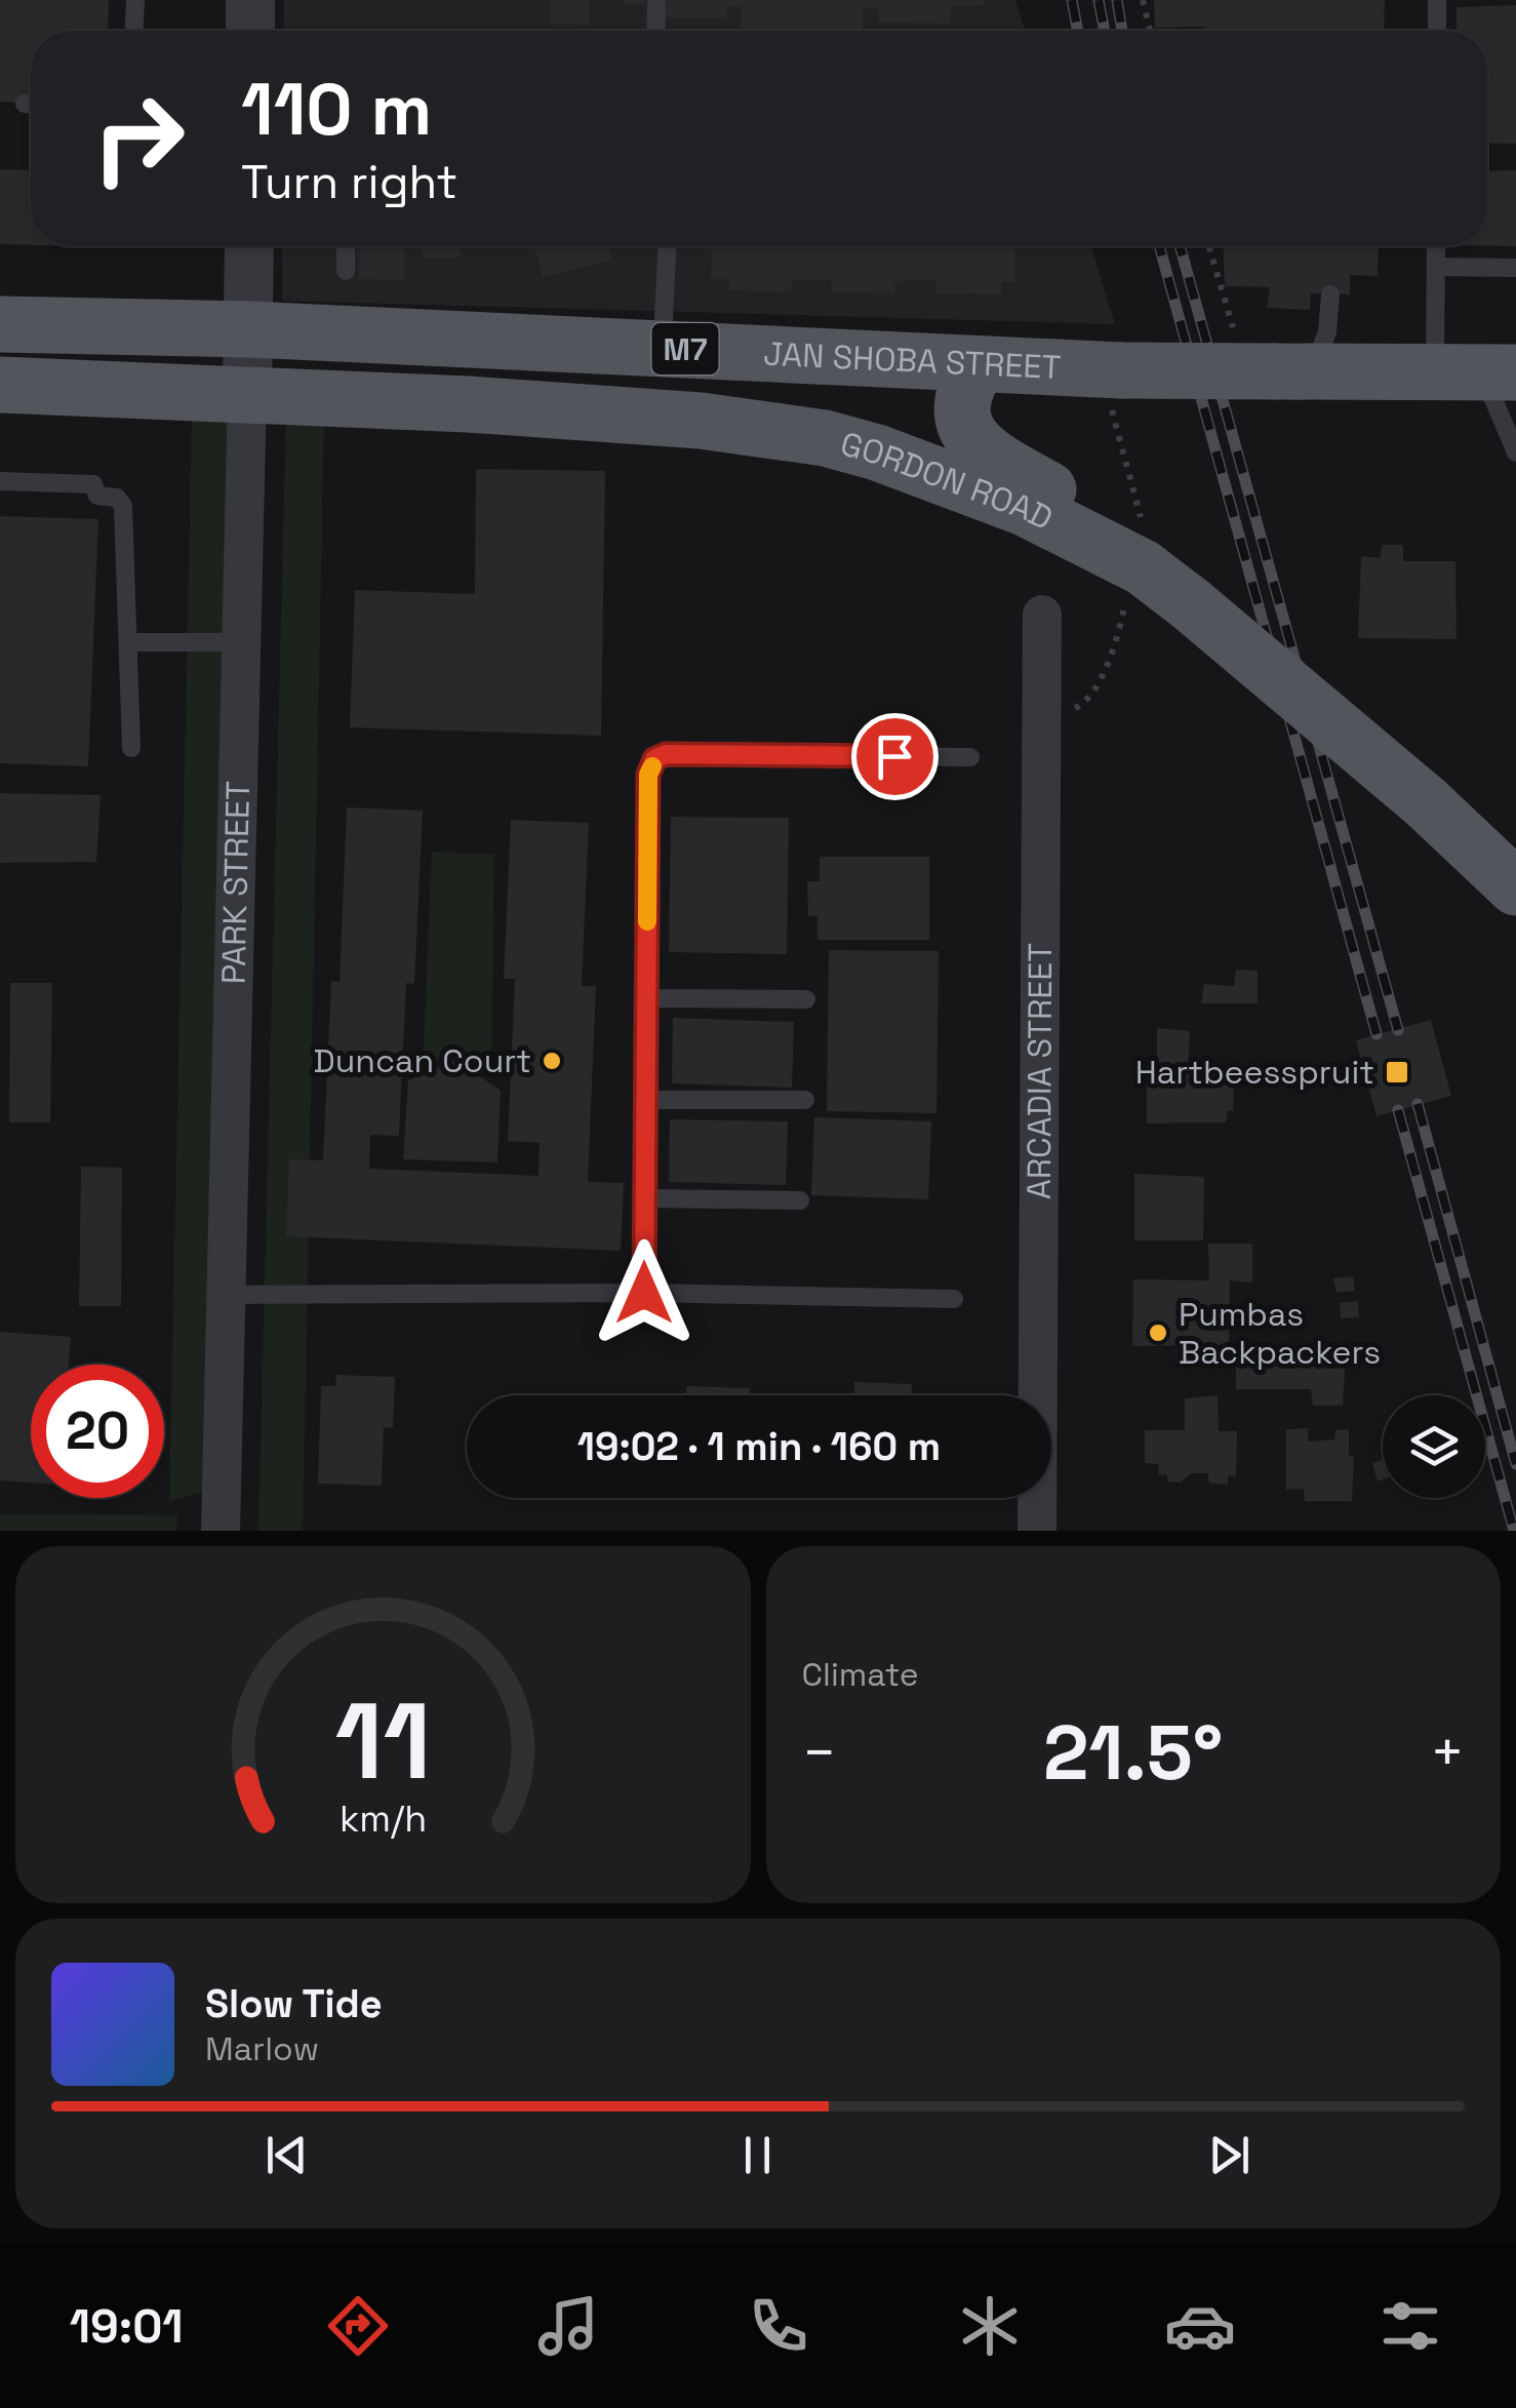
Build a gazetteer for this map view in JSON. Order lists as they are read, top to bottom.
{
  "streets": {
    "main road": ["M7", "JAN SHOBA STREET", "GORDON ROAD"],
    "street": ["PARK STREET", "ARCADIA STREET"]
  },
  "crossings": [
    ["M7", "GORDON ROAD"],
    ["M7", "PARK STREET"],
    ["JAN SHOBA STREET", "PARK STREET"],
    ["GORDON ROAD", "PARK STREET"]
  ],
  "places": {
    "other": ["Duncan Court", "Pumbas Backpackers"],
    "transit": ["Hartbeesspruit"]
  },
  "page": {
    "turn": ["110 m", "Turn right"],
    "limit": "20",
    "trip": "19:02 · 1 min · 160 m",
    "tile": "Climate",
    "heat": ["−", "21.5°", "+"],
    "song": ["Slow Tide", "Marlow"],
    "tabs": "19:01",
    "gauge": ["11", "km/h"]
  }
}
